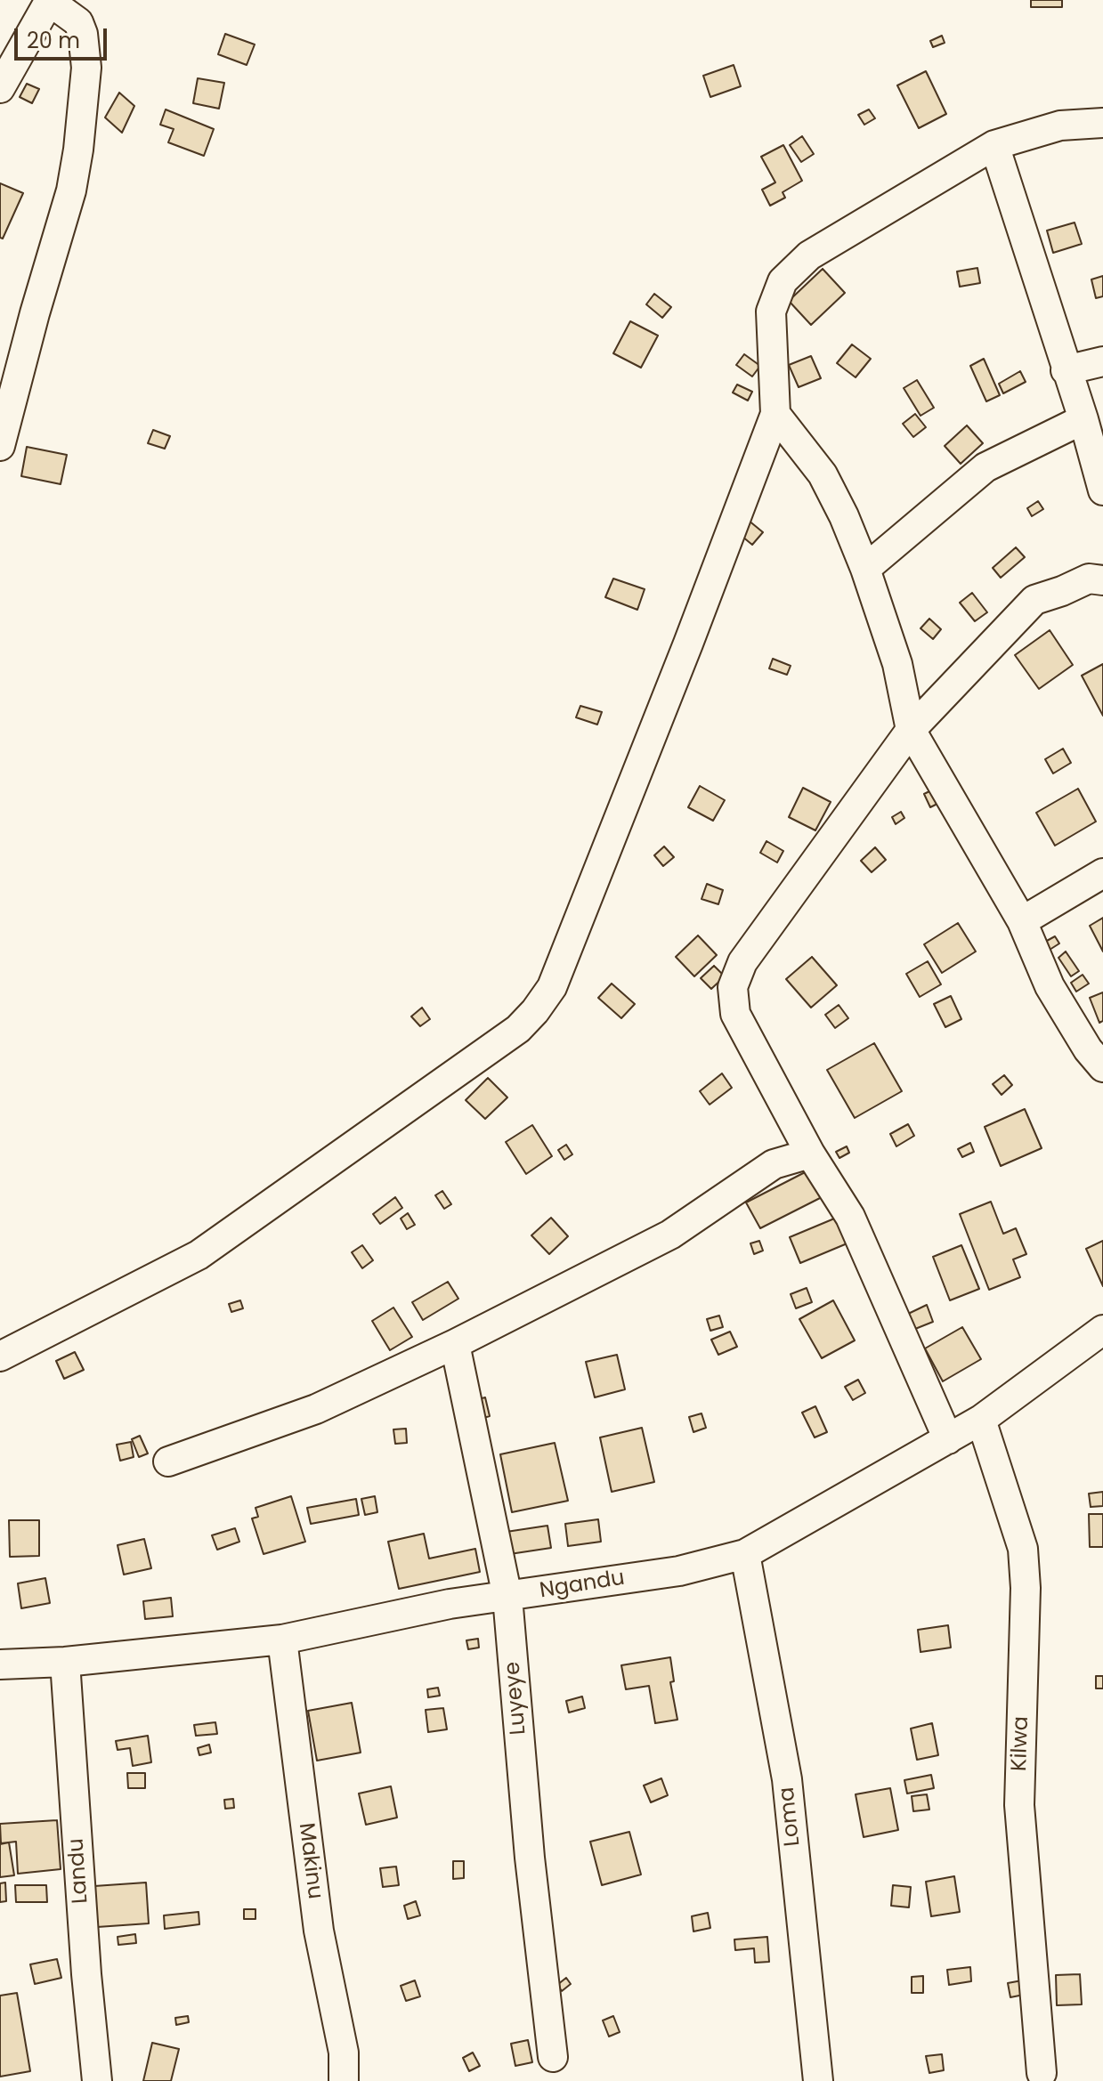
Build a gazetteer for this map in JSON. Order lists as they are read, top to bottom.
{
  "streets": {
    "street": [
      "Ngandu",
      "Luyeye",
      "Kilwa",
      "Loma",
      "Makinu",
      "Landu"
    ]
  },
  "crossings": [
    ["Ngandu", "Luyeye"],
    ["Ngandu", "Kilwa"],
    ["Ngandu", "Loma"],
    ["Ngandu", "Makinu"],
    ["Ngandu", "Landu"]
  ],
  "scale_bar": "20 m"
}
